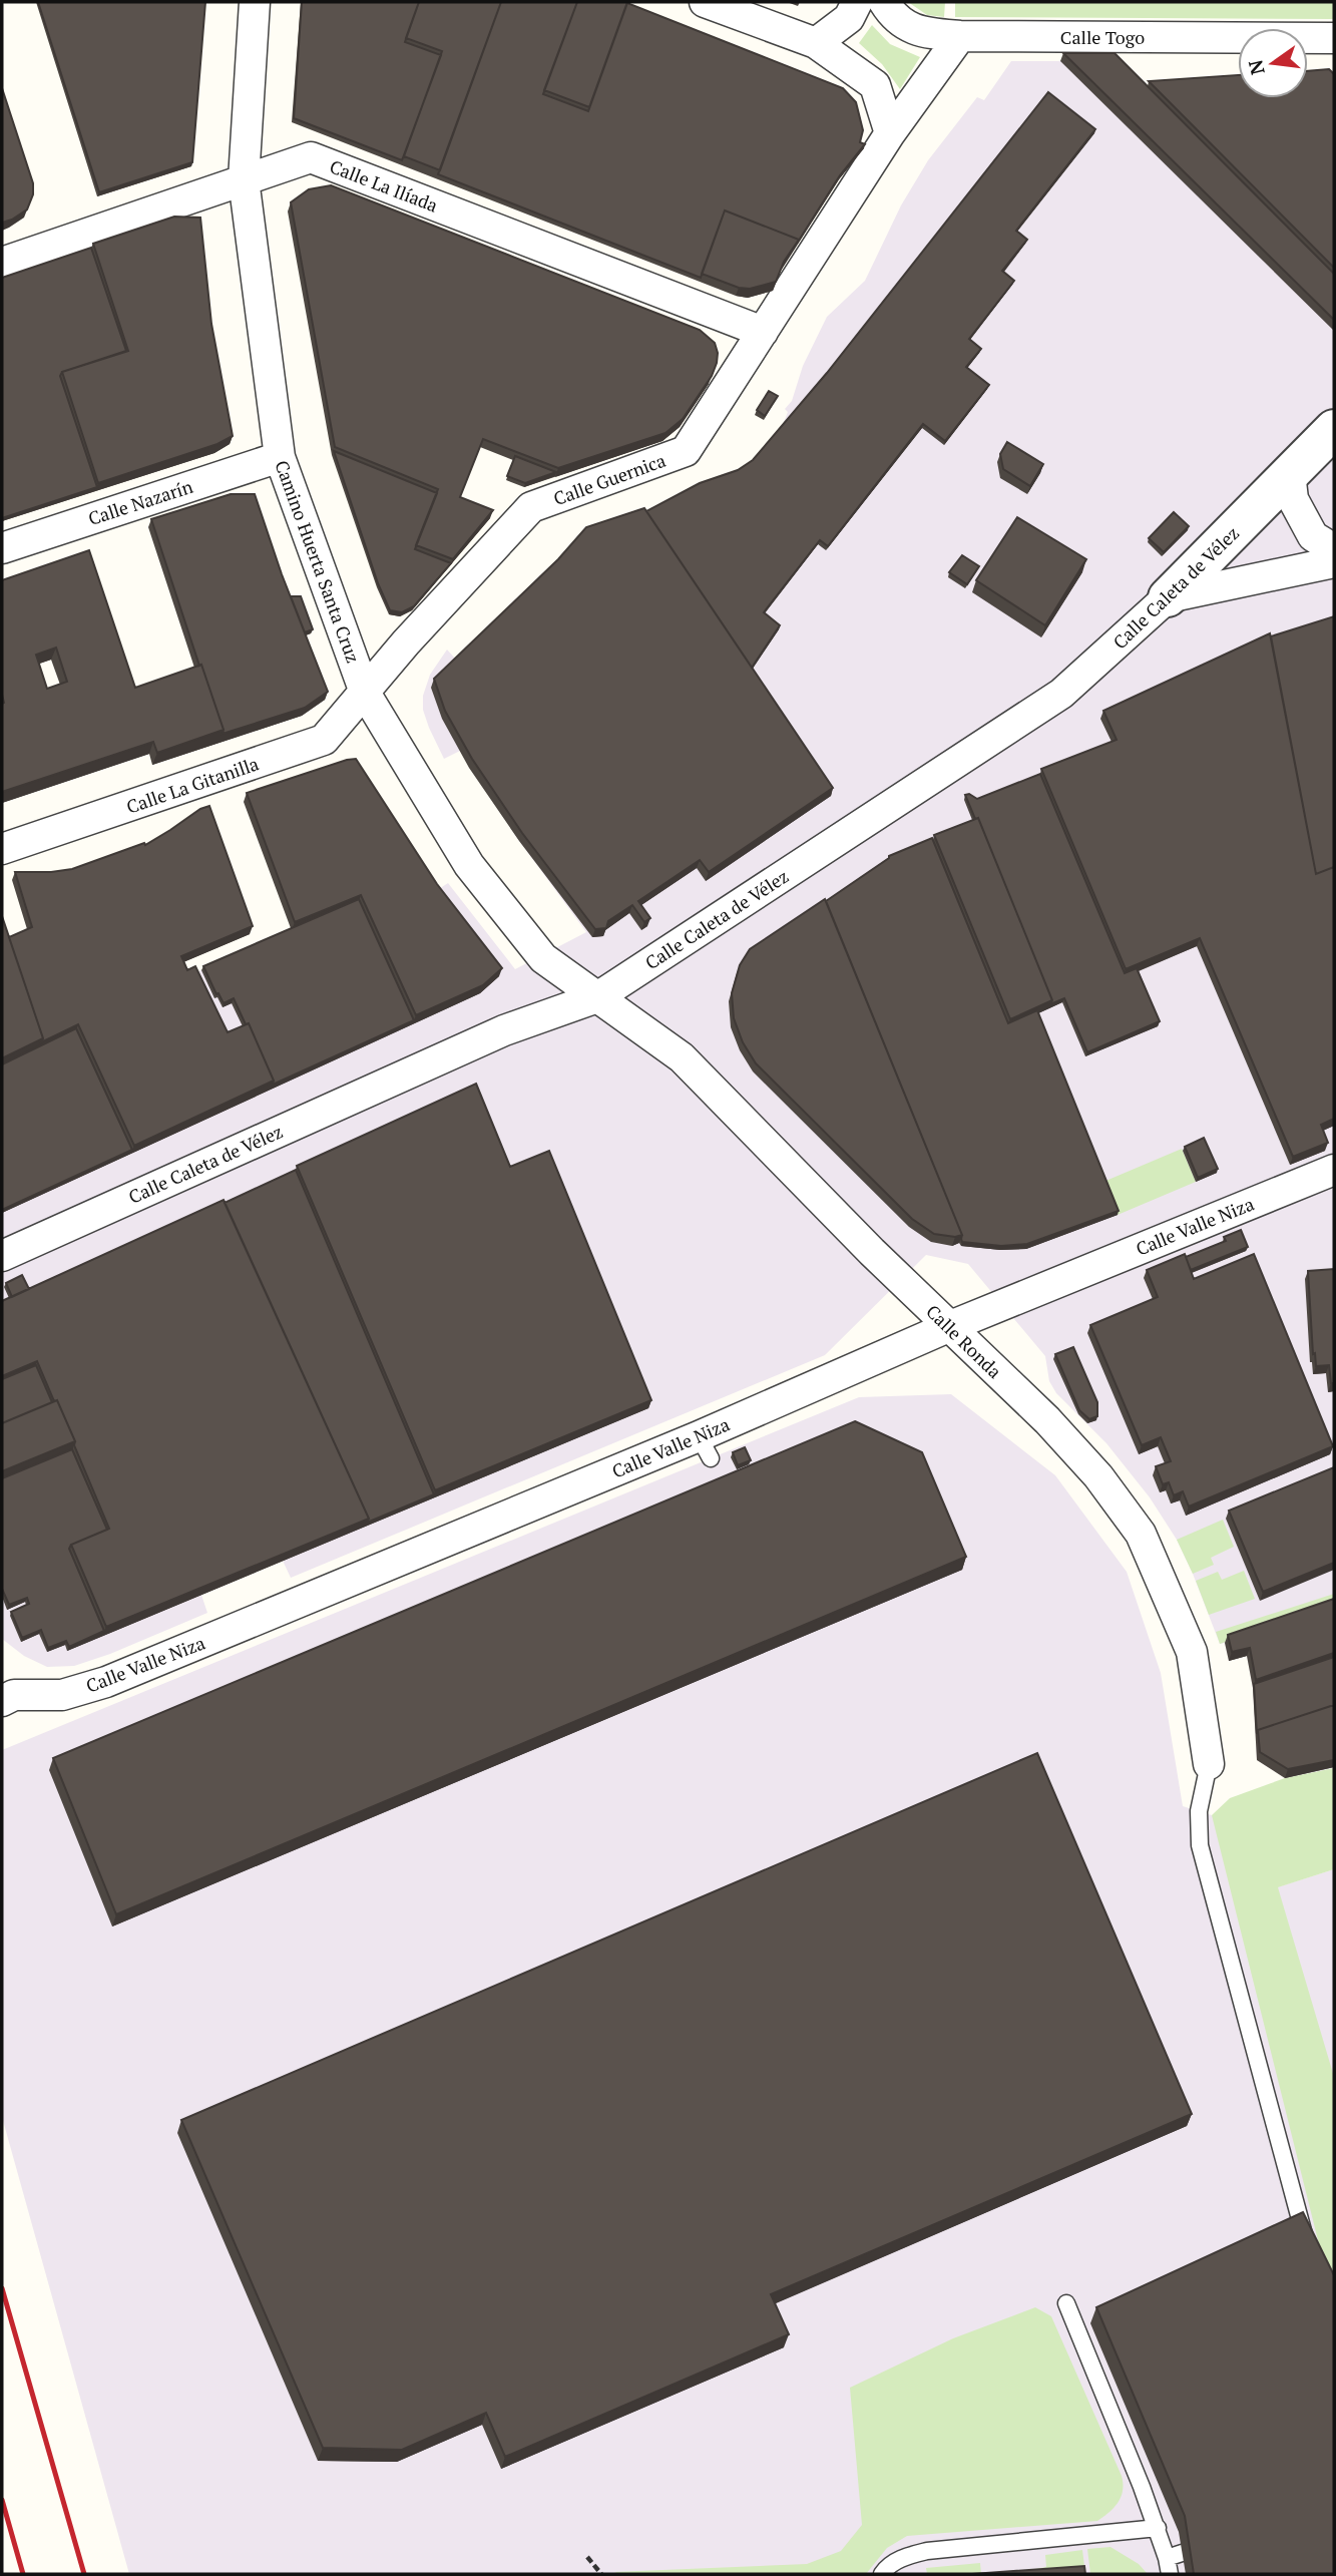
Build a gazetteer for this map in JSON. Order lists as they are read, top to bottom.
{
  "streets": {
    "street": [
      "Calle Togo",
      "Calle La Ilíada",
      "Calle Guernica",
      "Calle Nazarín",
      "Camino Huerta Santa Cruz",
      "Calle Caleta de Vélez",
      "Calle La Gitanilla",
      "Calle Valle Niza",
      "Calle Ronda"
    ]
  },
  "crossings": [
    ["Calle Togo", "Calle Guernica"],
    ["Calle La Ilíada", "Calle Guernica"],
    ["Calle La Ilíada", "Camino Huerta Santa Cruz"],
    ["Calle Guernica", "Camino Huerta Santa Cruz"],
    ["Calle Guernica", "Calle La Gitanilla"],
    ["Calle Nazarín", "Camino Huerta Santa Cruz"],
    ["Camino Huerta Santa Cruz", "Calle Caleta de Vélez"],
    ["Camino Huerta Santa Cruz", "Calle La Gitanilla"],
    ["Camino Huerta Santa Cruz", "Calle Ronda"],
    ["Calle Caleta de Vélez", "Calle Ronda"],
    ["Calle Valle Niza", "Calle Ronda"]
  ],
  "north": "left"
}
